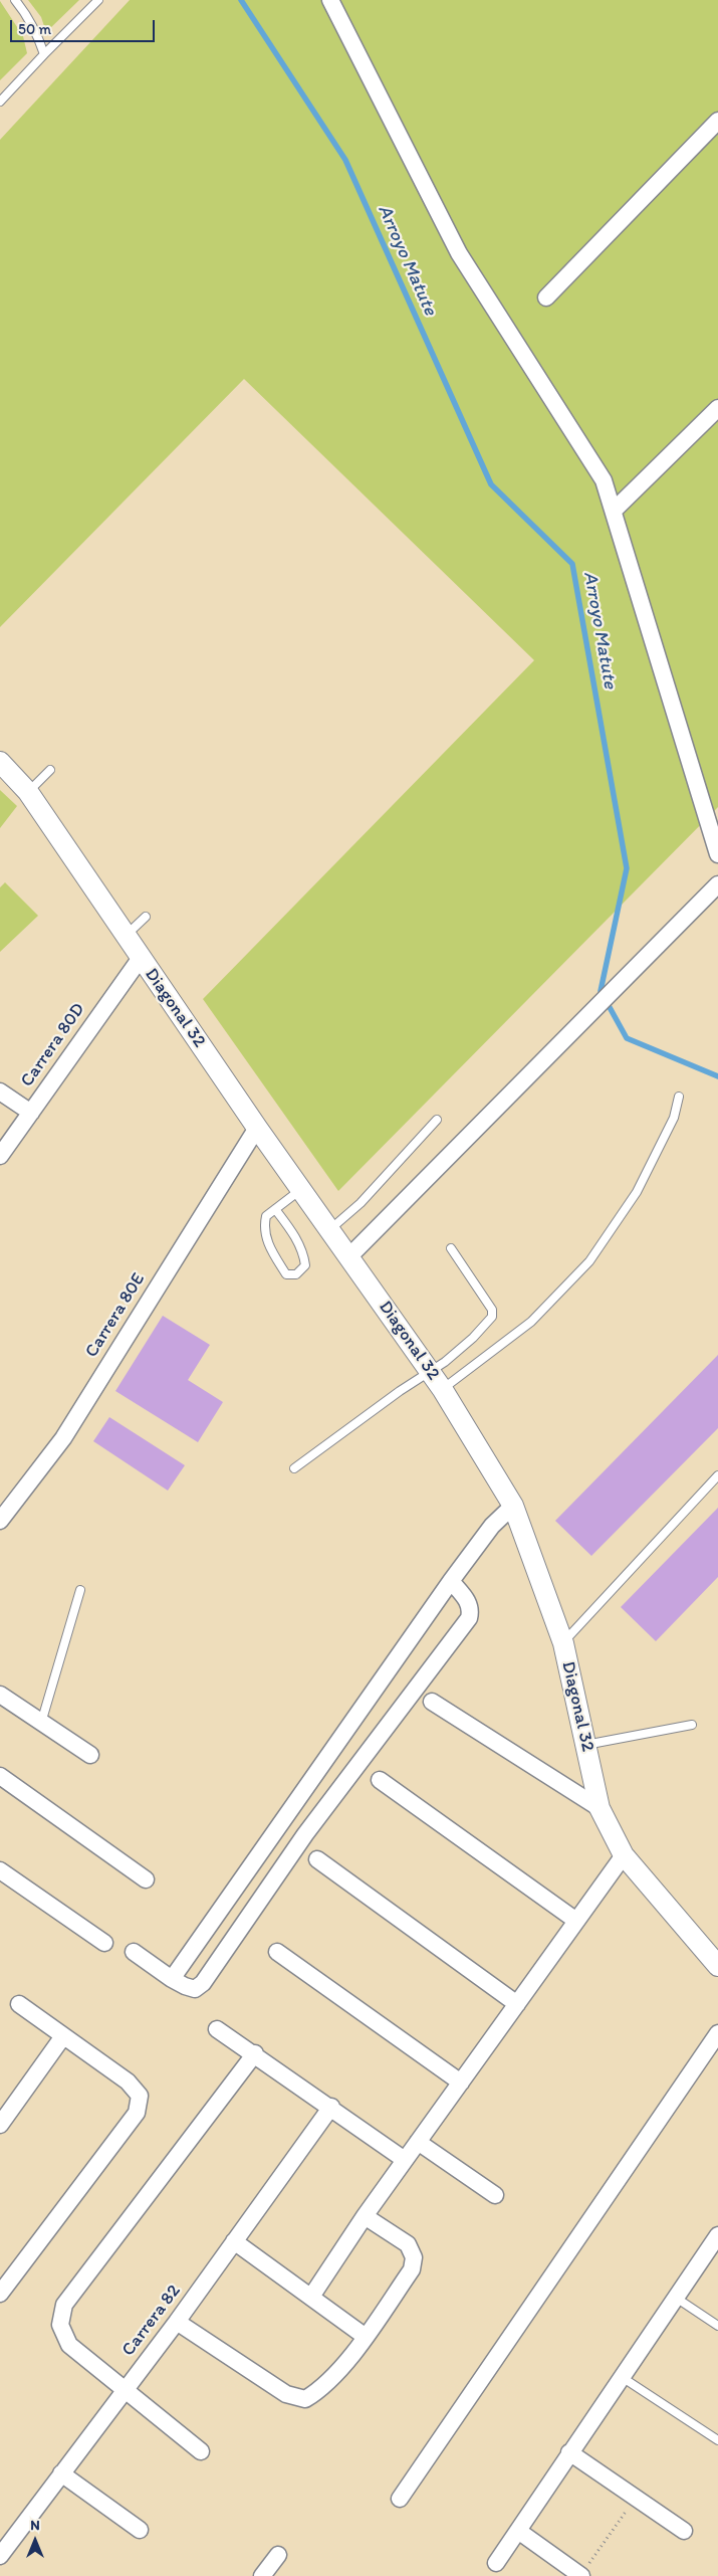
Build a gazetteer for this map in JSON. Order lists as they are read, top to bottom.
{
  "streets": {
    "street": [
      "Diagonal 32",
      "Carrera 80D",
      "Carrera 80E",
      "Carrera 82"
    ]
  },
  "crossings": [
    ["Diagonal 32", "Carrera 80D"],
    ["Diagonal 32", "Carrera 80E"]
  ],
  "water": ["Arroyo Matute"],
  "scale_bar": "50 m",
  "north": "top"
}
